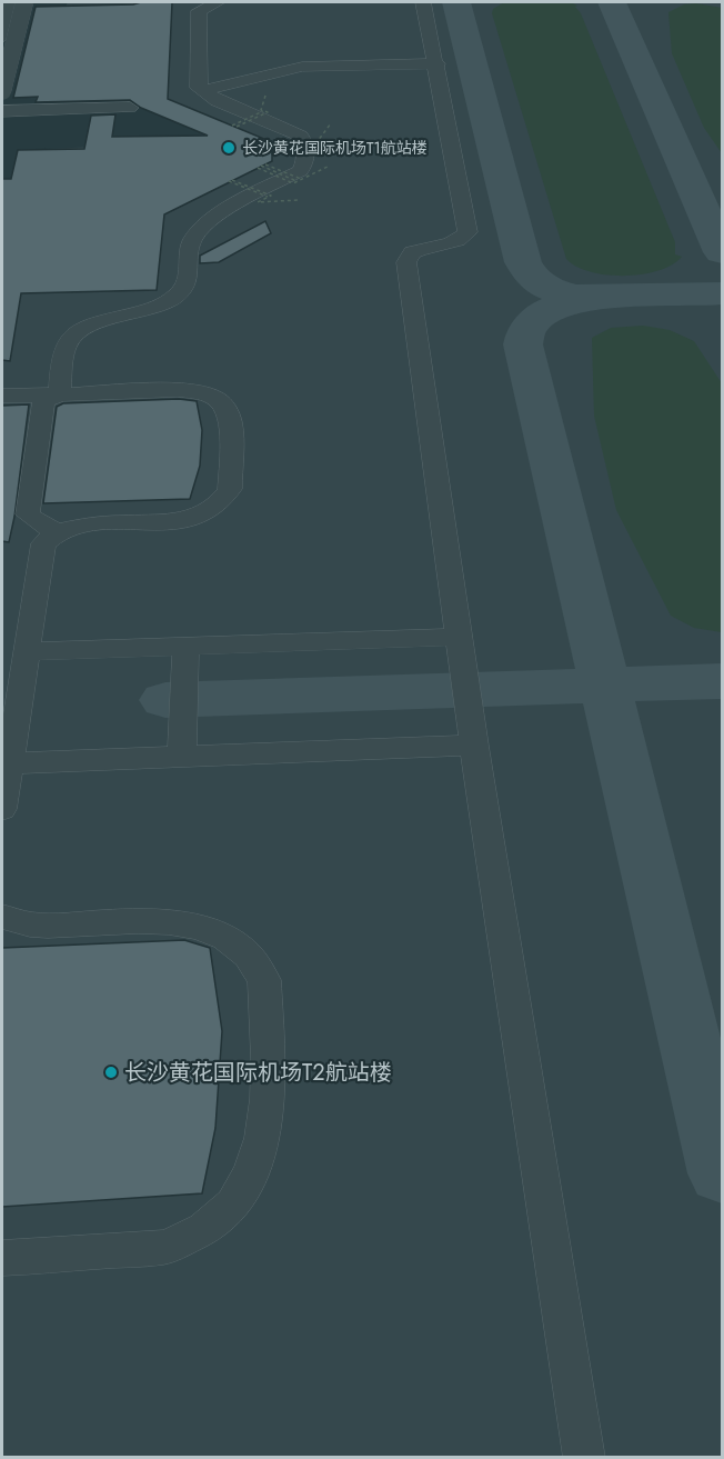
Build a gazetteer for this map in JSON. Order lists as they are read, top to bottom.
{
  "places": ["长沙黄花国际机场T1航站楼", "长沙黄花国际机场T2航站楼"]
}
